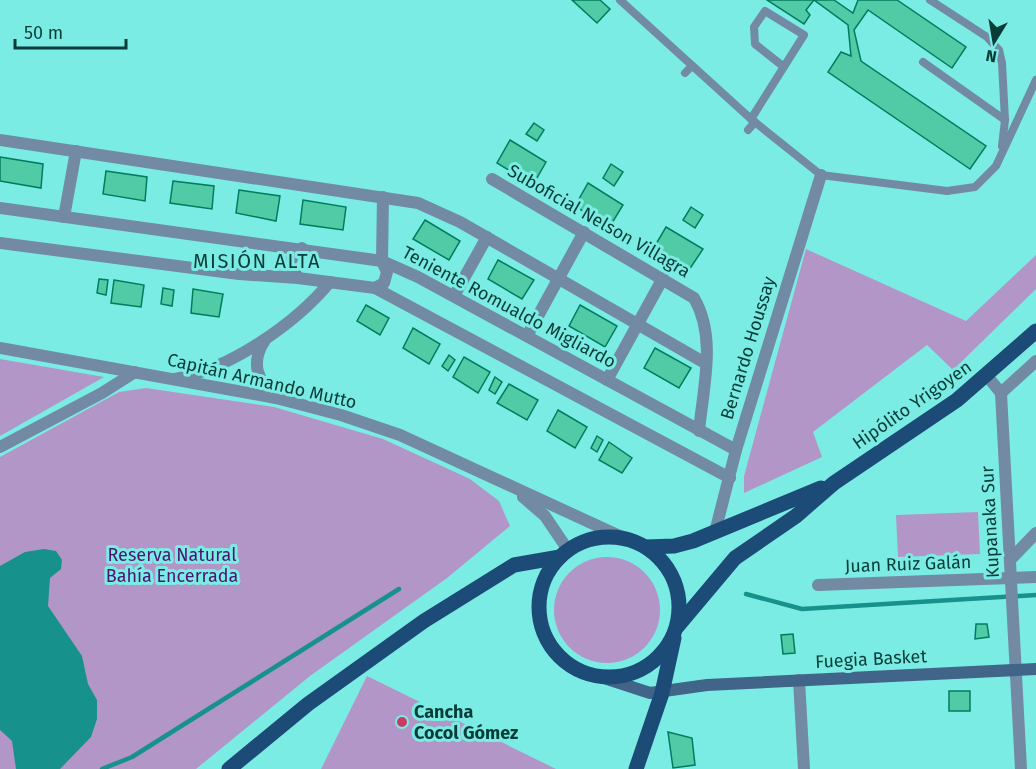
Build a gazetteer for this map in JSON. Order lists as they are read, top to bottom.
{
  "streets": {
    "main road": ["Hipólito Yrigoyen", "Fuegia Basket"],
    "street": [
      "Suboficial Nelson Villagra",
      "Teniente Romualdo Migliardo",
      "Bernardo Houssay",
      "Capitán Armando Mutto",
      "Kupanaka Sur",
      "Juan Ruiz Galán"
    ]
  },
  "crossings": [
    ["Suboficial Nelson Villagra", "Teniente Romualdo Migliardo"],
    ["Teniente Romualdo Migliardo", "Bernardo Houssay"],
    ["Capitán Armando Mutto", "Fuegia Basket"],
    ["Kupanaka Sur", "Juan Ruiz Galán"],
    ["Kupanaka Sur", "Fuegia Basket"]
  ],
  "districts": ["MISIÓN ALTA"],
  "parks": ["Reserva Natural Bahía Encerrada"],
  "places": ["Cancha Cocol Gómez"],
  "scale_bar": "50 m",
  "north": "bottom"
}
